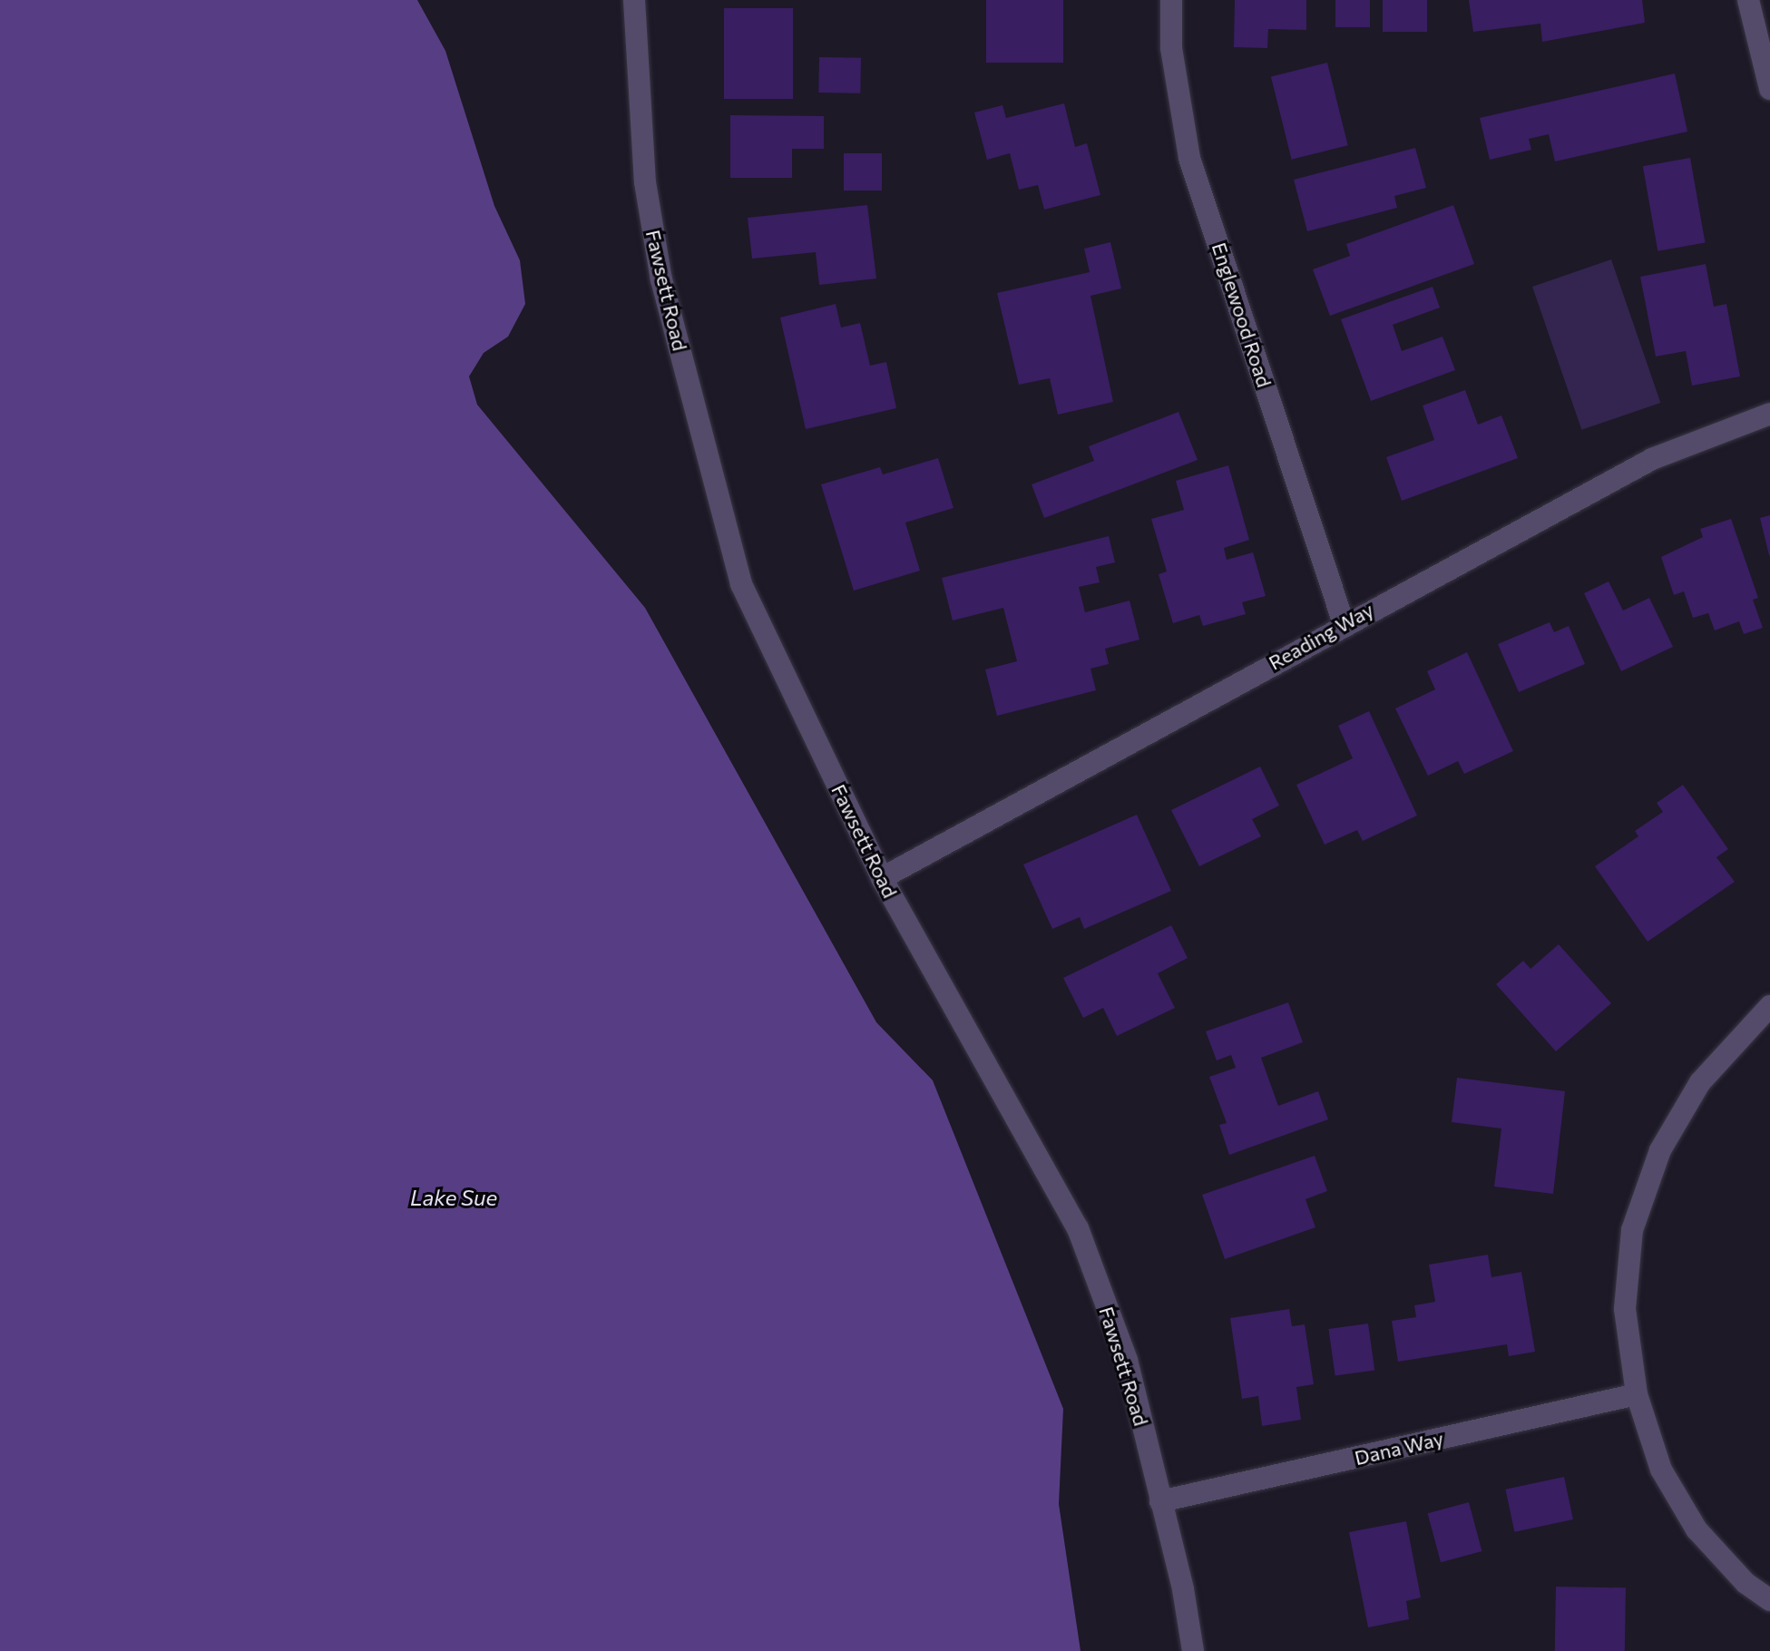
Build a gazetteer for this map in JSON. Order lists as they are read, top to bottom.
{
  "streets": {
    "street": [
      "Fawsett Road",
      "Englewood Road",
      "Reading Way",
      "Dana Way"
    ]
  },
  "crossings": [
    ["Fawsett Road", "Reading Way"],
    ["Fawsett Road", "Dana Way"],
    ["Englewood Road", "Reading Way"]
  ],
  "water": ["Lake Sue"]
}
